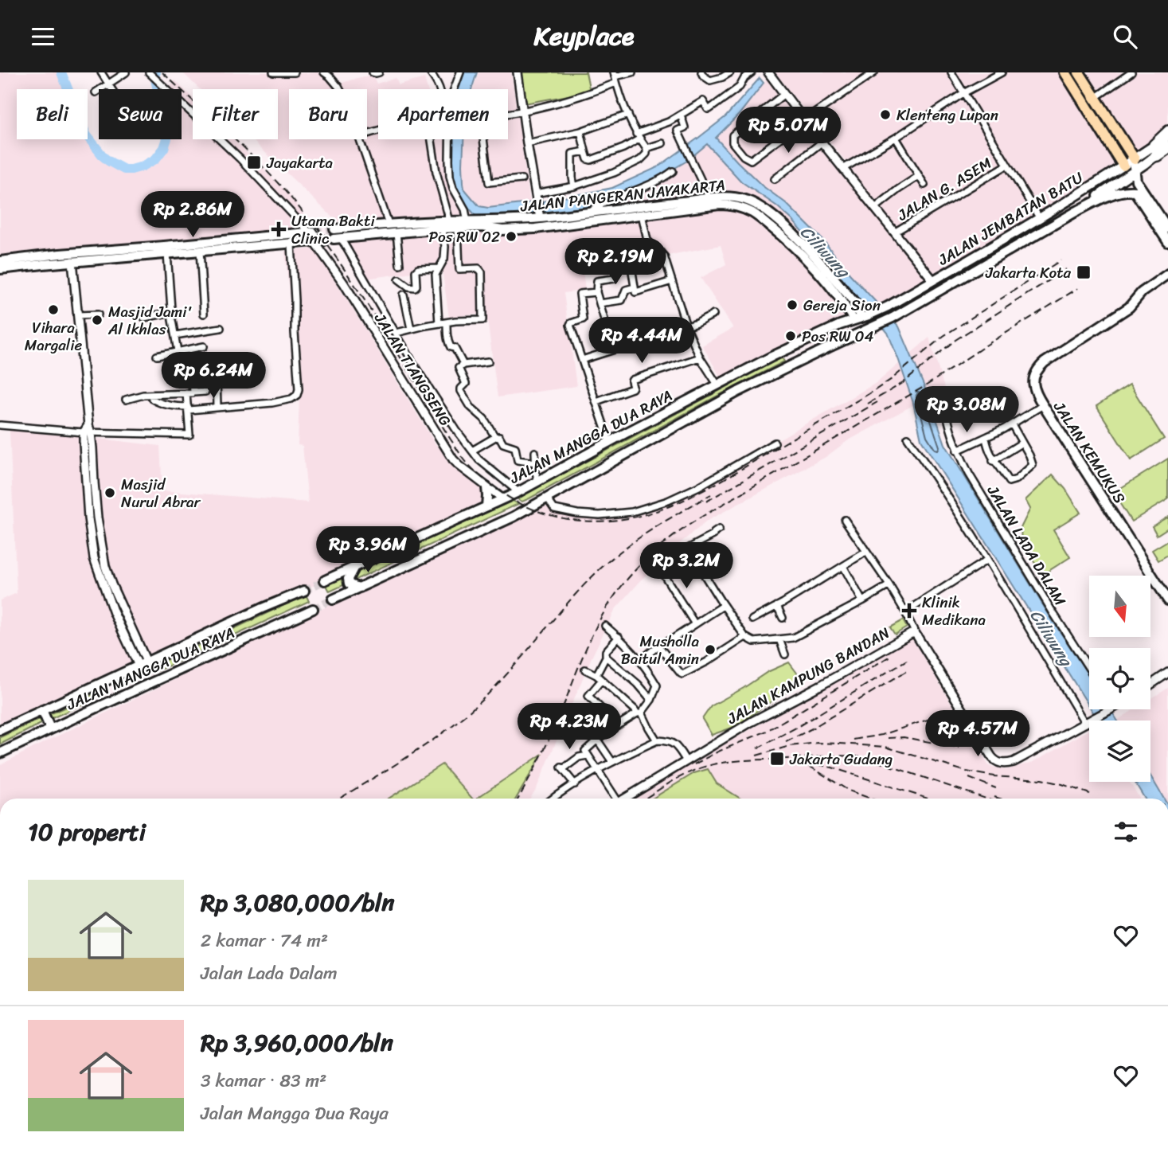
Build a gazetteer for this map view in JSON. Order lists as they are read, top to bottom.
{
  "streets": {
    "main road": [
      "JALAN PANGERAN JAYAKARTA",
      "JALAN JEMBATAN BATU",
      "JALAN MANGGA DUA RAYA",
      "JALAN KEMUKUS"
    ],
    "street": [
      "JALAN G. ASEM",
      "JALAN TIANGSENG",
      "JALAN LADA DALAM",
      "JALAN KAMPUNG BANDAN"
    ]
  },
  "crossings": [
    ["JALAN PANGERAN JAYAKARTA", "JALAN JEMBATAN BATU"],
    ["JALAN PANGERAN JAYAKARTA", "JALAN MANGGA DUA RAYA"],
    ["JALAN JEMBATAN BATU", "JALAN MANGGA DUA RAYA"],
    ["JALAN TIANGSENG", "JALAN MANGGA DUA RAYA"]
  ],
  "water": ["Ciliwung"],
  "places": {
    "other": [
      "Klenteng Lupan",
      "Pos RW 02",
      "Gereja Sion",
      "Vihara Margalie",
      "Masjid Jami' Al Ikhlas",
      "Pos RW 04",
      "Masjid Nurul Abrar",
      "Musholla Baitul Amin"
    ],
    "transit": ["Jayakarta", "Jakarta Kota", "Jakarta Gudang"],
    "health": ["Utama Bakti Clinic", "Klinik Medikana"]
  },
  "north": "bottom",
  "page": {
    "header": "Keyplace",
    "chip": [
      "Beli",
      "Sewa",
      "Filter",
      "Baru",
      "Apartemen"
    ],
    "price": [
      "Rp 5.07M",
      "Rp 2.86M",
      "Rp 2.19M",
      "Rp 4.44M",
      "Rp 6.24M",
      "Rp 3.08M",
      "Rp 3.96M",
      "Rp 3.2M",
      "Rp 4.23M",
      "Rp 4.57M"
    ],
    "heading": "10 properti",
    "list": [
      {
        "name": "Rp 3,080,000/bln",
        "note": "2 kamar · 74 m² · Jalan Lada Dalam"
      },
      {
        "name": "Rp 3,960,000/bln",
        "note": "3 kamar · 83 m² · Jalan Mangga Dua Raya"
      }
    ]
  }
}
